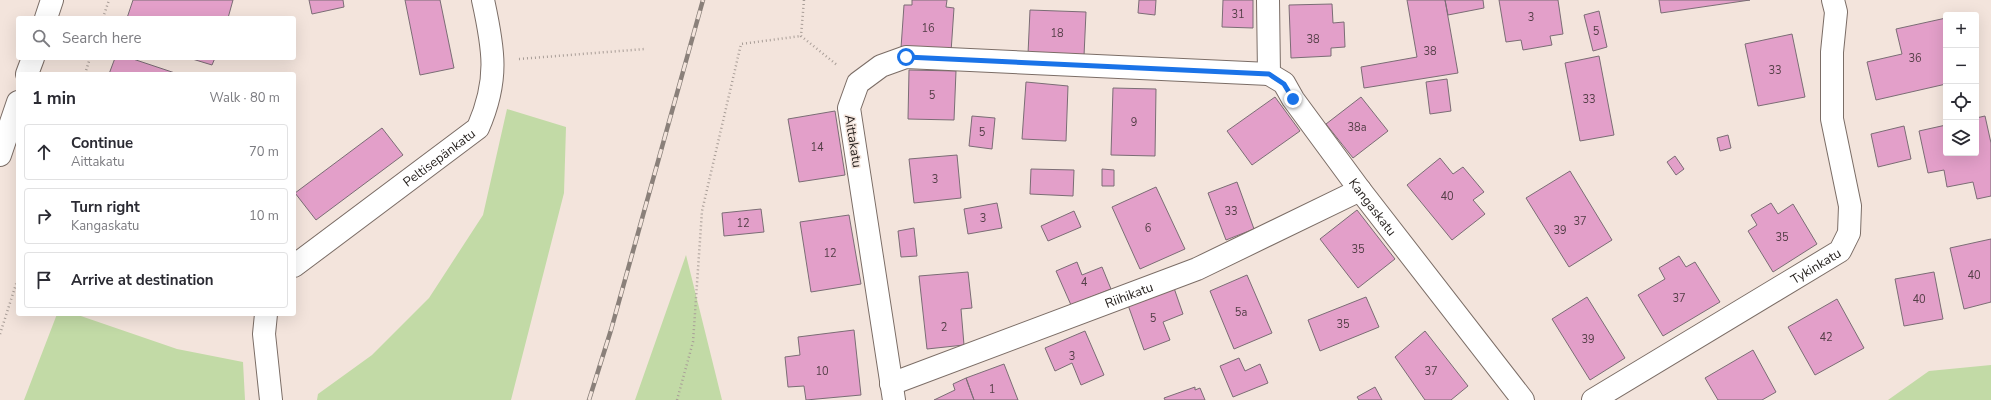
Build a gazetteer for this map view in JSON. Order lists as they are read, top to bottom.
{
  "streets": {
    "street": [
      "Aittakatu",
      "Peltisepänkatu",
      "Kangaskatu",
      "Tykinkatu",
      "Riihikatu"
    ]
  },
  "crossings": [
    ["Aittakatu", "Riihikatu"],
    ["Kangaskatu", "Riihikatu"]
  ],
  "house_numbers": [
    "31",
    "3",
    "16",
    "5",
    "18",
    "38",
    "38",
    "36",
    "33",
    "5",
    "33",
    "9",
    "38a",
    "5",
    "14",
    "3",
    "40",
    "33",
    "3",
    "37",
    "12",
    "6",
    "39",
    "35",
    "35",
    "12",
    "40",
    "4",
    "37",
    "40",
    "5a",
    "5",
    "35",
    "2",
    "42",
    "39",
    "3",
    "10",
    "37",
    "1"
  ],
  "page": {
    "map_buttons": ["+", "−"],
    "search": "Search here",
    "heading": ["1 min", "Walk · 80 m"],
    "list": [
      ["Continue", "Aittakatu", "70 m"],
      ["Turn right", "Kangaskatu", "10 m"],
      "Arrive at destination"
    ]
  }
}
